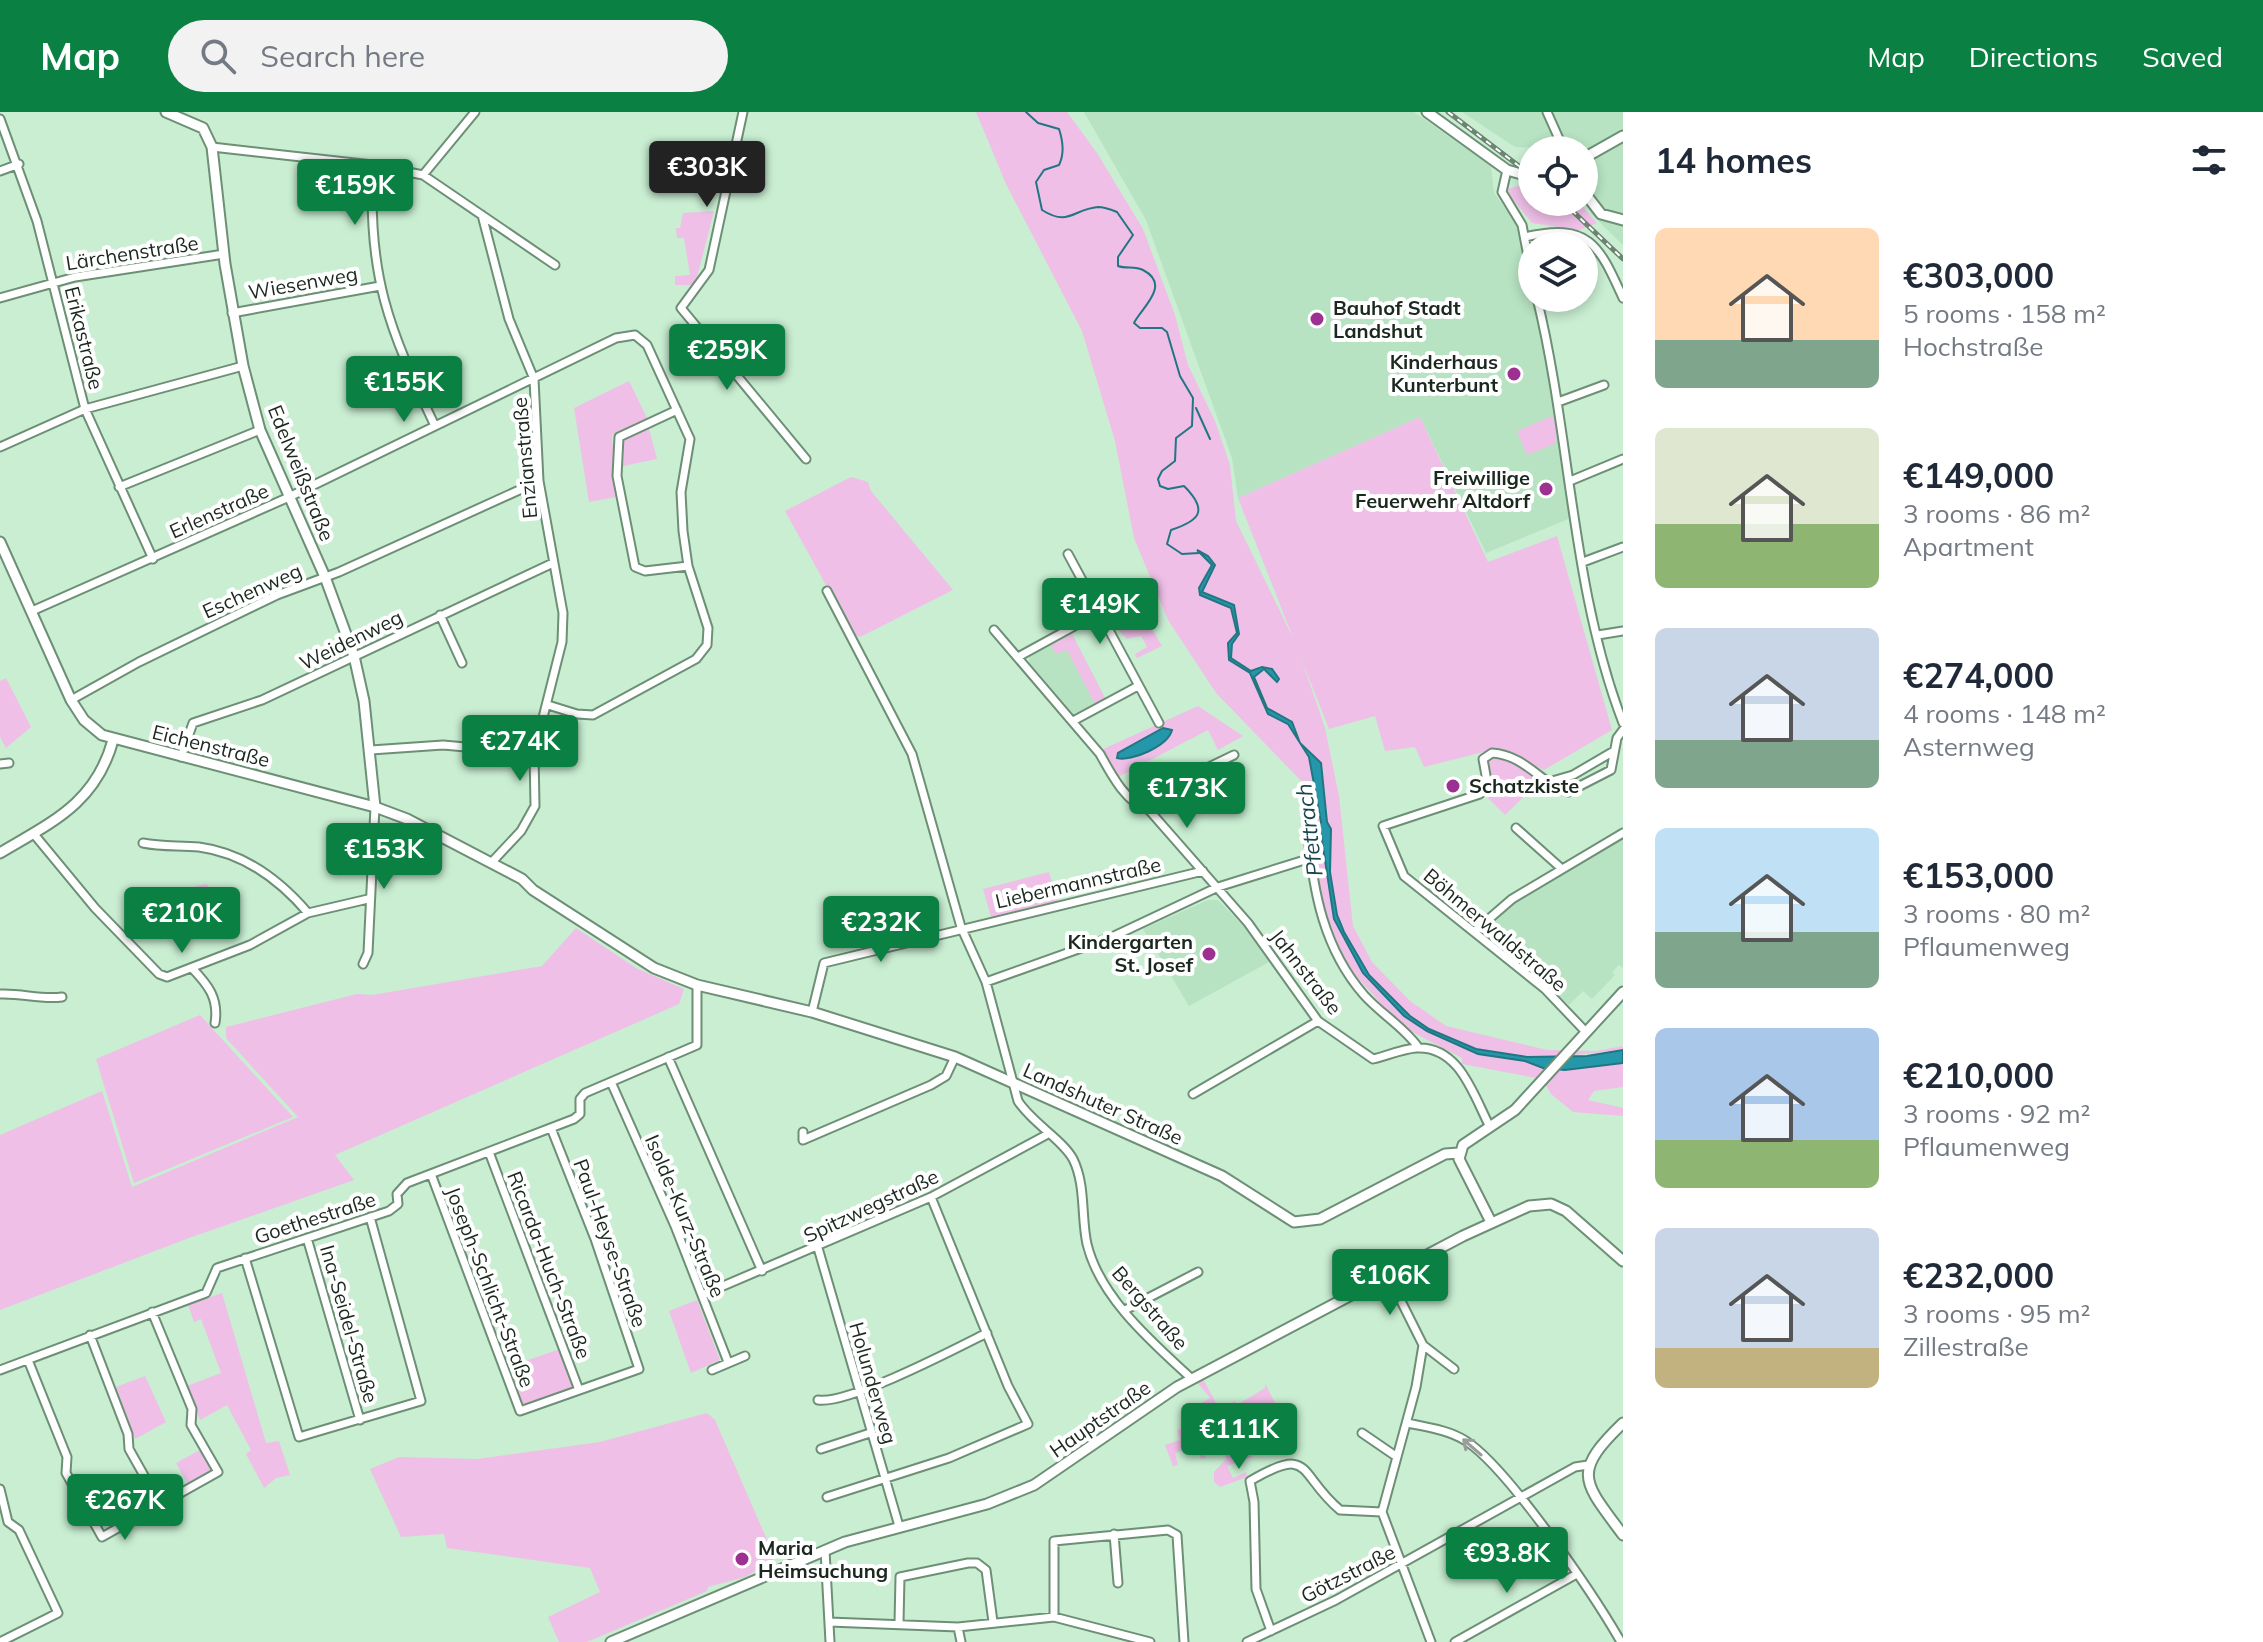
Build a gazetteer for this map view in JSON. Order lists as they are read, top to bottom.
{
  "streets": {
    "street": [
      "Lärchenstraße",
      "Wiesenweg",
      "Erikastraße",
      "Enzianstraße",
      "Edelweißstraße",
      "Erlenstraße",
      "Eschenweg",
      "Weidenweg",
      "Eichenstraße",
      "Liebermannstraße",
      "Böhmerwaldstraße",
      "Jahnstraße",
      "Landshuter Straße",
      "Spitzwegstraße",
      "Isolde-Kurz-Straße",
      "Goethestraße",
      "Paul-Heyse-Straße",
      "Ricarda-Huch-Straße",
      "Joseph-Schlicht-Straße",
      "Bergstraße",
      "Ina-Seidel-Straße",
      "Holunderweg",
      "Hauptstraße",
      "Götzstraße"
    ]
  },
  "crossings": [
    ["Lärchenstraße", "Erikastraße"],
    ["Lärchenstraße", "Edelweißstraße"],
    ["Wiesenweg", "Edelweißstraße"],
    ["Erikastraße", "Erlenstraße"],
    ["Enzianstraße", "Erlenstraße"],
    ["Enzianstraße", "Eschenweg"],
    ["Enzianstraße", "Weidenweg"],
    ["Enzianstraße", "Eichenstraße"],
    ["Edelweißstraße", "Erlenstraße"],
    ["Edelweißstraße", "Eschenweg"],
    ["Edelweißstraße", "Weidenweg"],
    ["Edelweißstraße", "Eichenstraße"],
    ["Erlenstraße", "Eichenstraße"],
    ["Eschenweg", "Eichenstraße"],
    ["Weidenweg", "Eichenstraße"],
    ["Eichenstraße", "Landshuter Straße"],
    ["Eichenstraße", "Goethestraße"],
    ["Liebermannstraße", "Jahnstraße"],
    ["Liebermannstraße", "Landshuter Straße"],
    ["Liebermannstraße", "Bergstraße"],
    ["Landshuter Straße", "Bergstraße"],
    ["Spitzwegstraße", "Isolde-Kurz-Straße"],
    ["Spitzwegstraße", "Bergstraße"],
    ["Spitzwegstraße", "Holunderweg"],
    ["Isolde-Kurz-Straße", "Goethestraße"],
    ["Goethestraße", "Paul-Heyse-Straße"],
    ["Goethestraße", "Ricarda-Huch-Straße"],
    ["Goethestraße", "Joseph-Schlicht-Straße"],
    ["Goethestraße", "Ina-Seidel-Straße"],
    ["Paul-Heyse-Straße", "Ricarda-Huch-Straße"],
    ["Paul-Heyse-Straße", "Joseph-Schlicht-Straße"],
    ["Ricarda-Huch-Straße", "Joseph-Schlicht-Straße"],
    ["Bergstraße", "Hauptstraße"],
    ["Holunderweg", "Hauptstraße"]
  ],
  "water": ["Pfettrach"],
  "places": [
    "Bauhof Stadt Landshut",
    "Kinderhaus Kunterbunt",
    "Freiwillige Feuerwehr Altdorf",
    "Schatzkiste",
    "Kindergarten St. Josef",
    "Maria Heimsuchung"
  ],
  "page": {
    "header": "Map",
    "search": "Search here",
    "nav": ["Map", "Directions", "Saved"],
    "heading": "14 homes",
    "price": [
      "€303K",
      "€159K",
      "€259K",
      "€155K",
      "€149K",
      "€274K",
      "€173K",
      "€153K",
      "€210K",
      "€232K",
      "€106K",
      "€111K",
      "€267K",
      "€93.8K"
    ],
    "list": [
      {
        "name": "€303,000",
        "note": "5 rooms · 158 m² · Hochstraße"
      },
      {
        "name": "€149,000",
        "note": "3 rooms · 86 m² · Apartment"
      },
      {
        "name": "€274,000",
        "note": "4 rooms · 148 m² · Asternweg"
      },
      {
        "name": "€153,000",
        "note": "3 rooms · 80 m² · Pflaumenweg"
      },
      {
        "name": "€210,000",
        "note": "3 rooms · 92 m² · Pflaumenweg"
      },
      {
        "name": "€232,000",
        "note": "3 rooms · 95 m² · Zillestraße"
      }
    ]
  }
}
